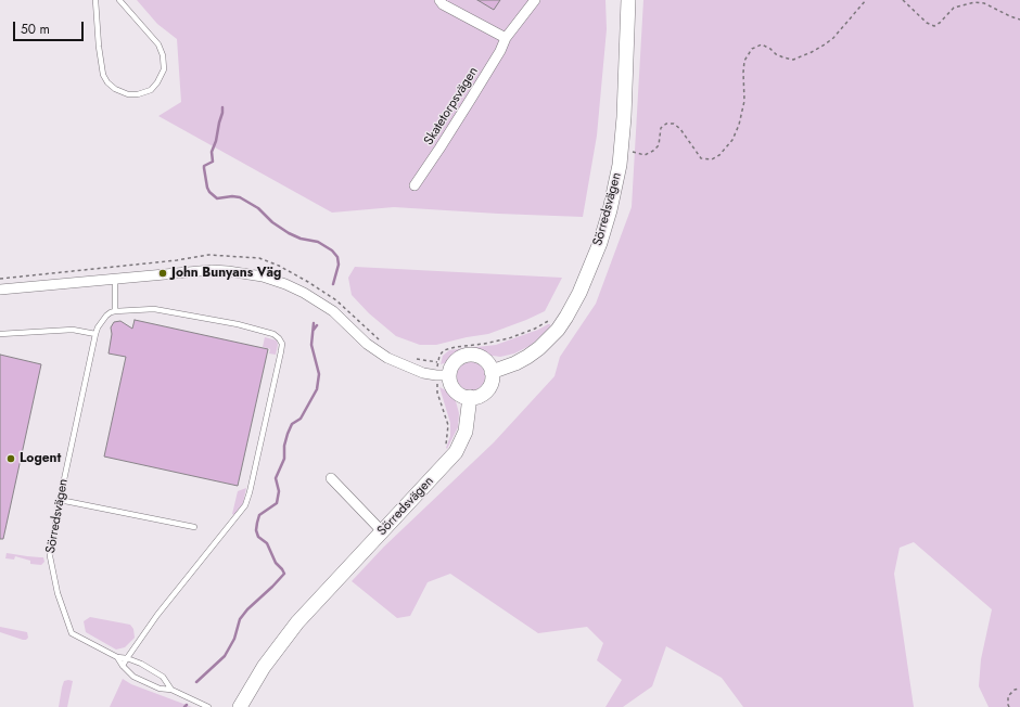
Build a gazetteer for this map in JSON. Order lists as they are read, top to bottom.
{
  "streets": {
    "street": ["Skatetorpsvägen", "Sörredsvägen"]
  },
  "places": ["John Bunyans Väg", "Logent"],
  "scale_bar": "50 m"
}
